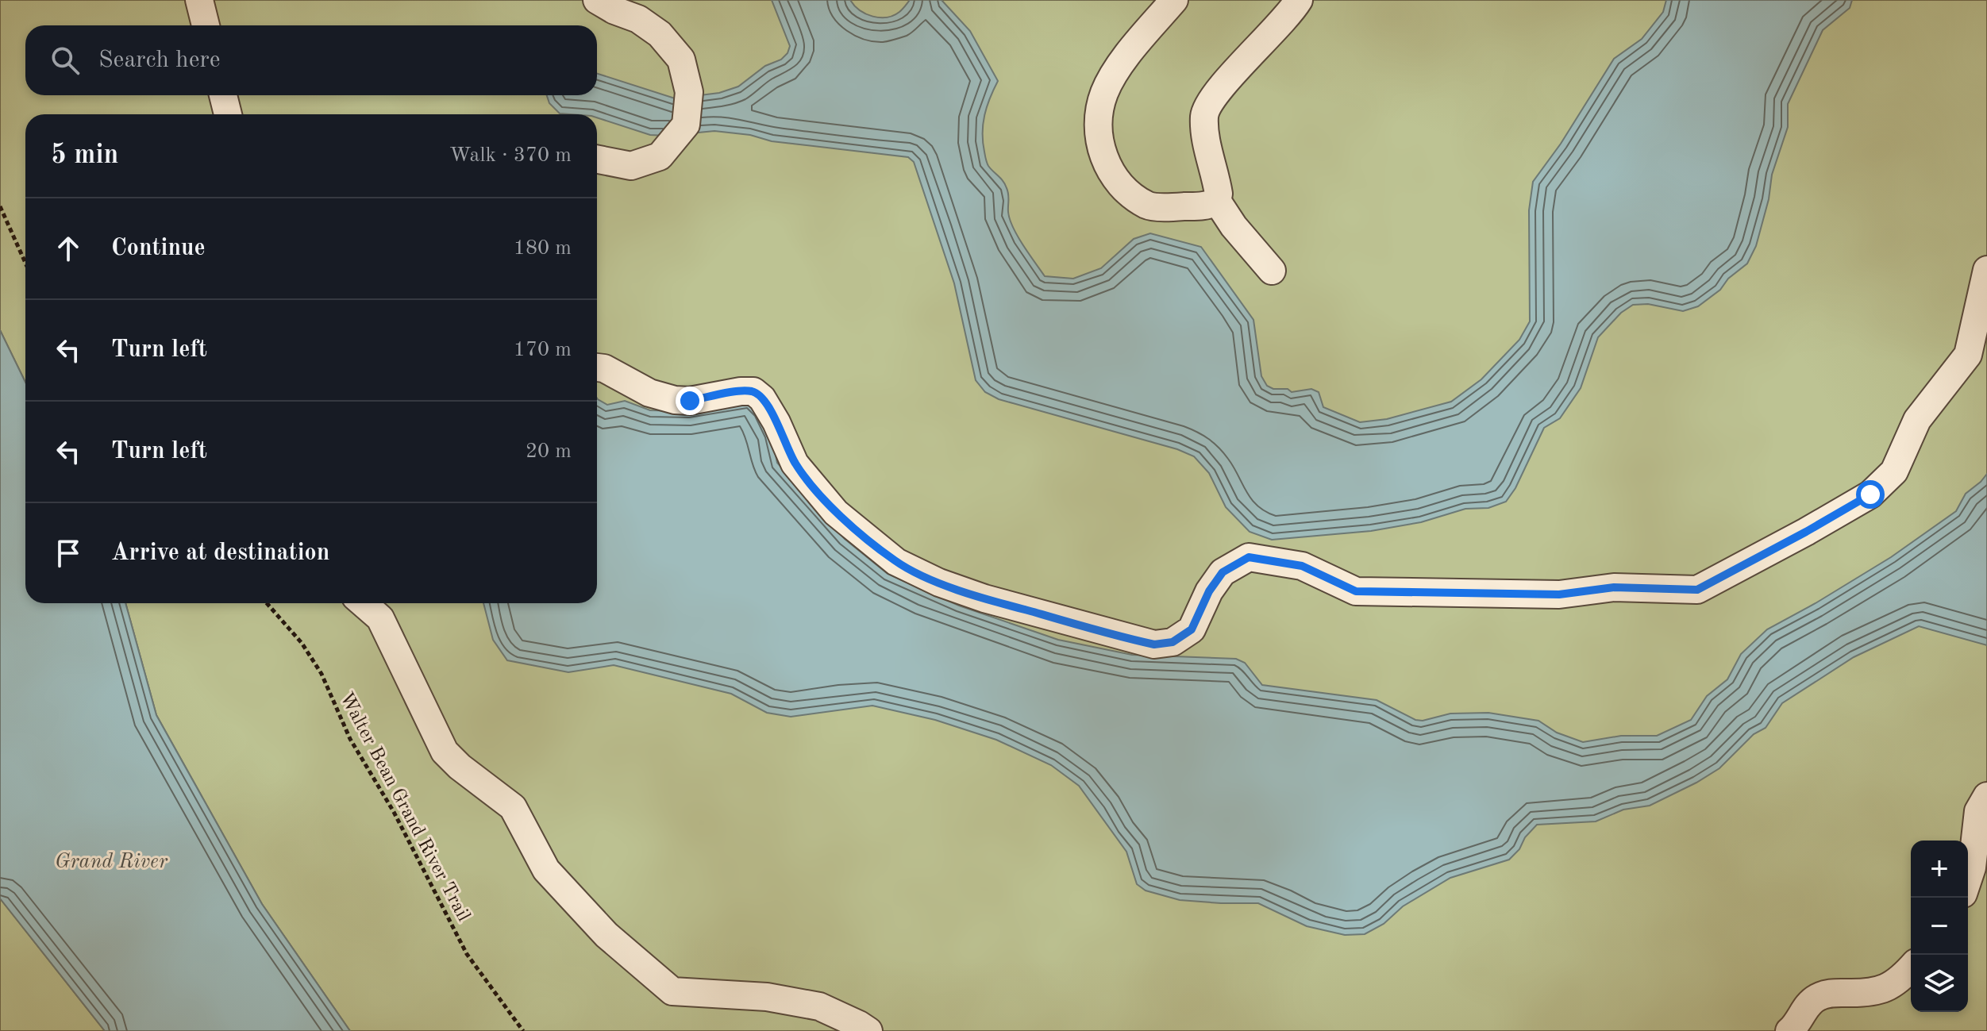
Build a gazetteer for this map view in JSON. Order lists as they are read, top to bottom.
{
  "streets": {
    "path": ["Walter Bean Grand River Trail"]
  },
  "water": ["Grand River"],
  "page": {
    "search": "Search here",
    "heading": ["5 min", "Walk · 370 m"],
    "list": [
      ["Continue", "180 m"],
      ["Turn left", "170 m"],
      ["Turn left", "20 m"],
      "Arrive at destination"
    ],
    "map_buttons": ["+", "−"]
  }
}
